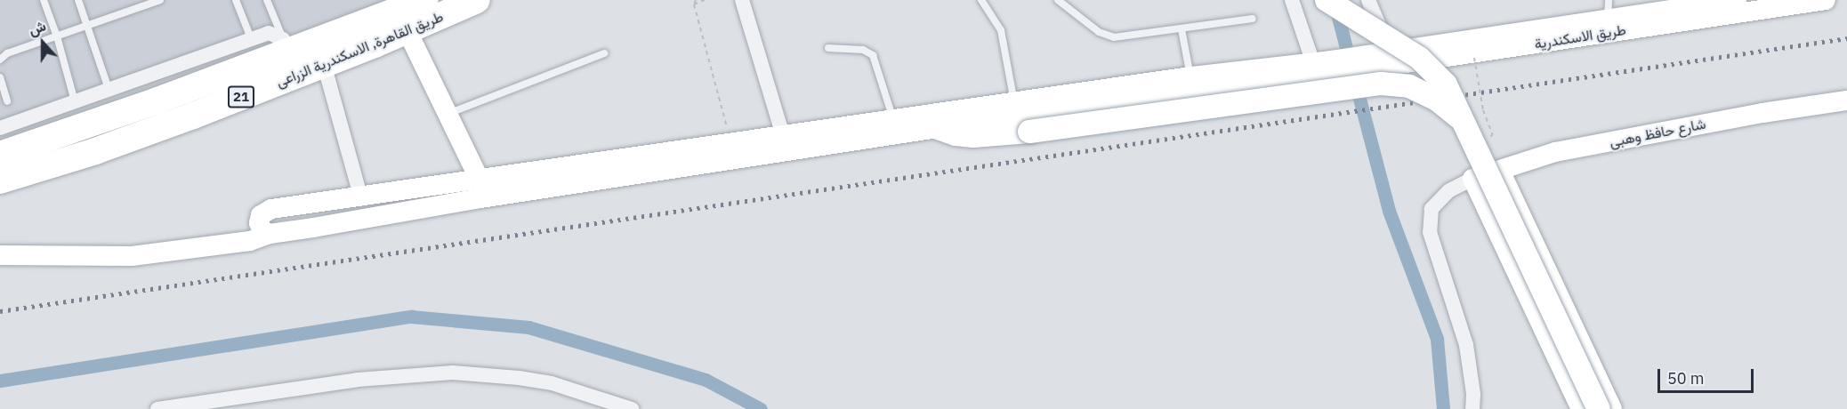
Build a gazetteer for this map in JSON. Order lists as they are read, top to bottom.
{
  "streets": {
    "highway": ["طريق القاهرة, الاسكندرية الزراعى", "21"],
    "main road": ["طريق الاسكندرية", "شارع حافظ وهبى"]
  },
  "scale_bar": "50 m",
  "north": "top"
}
